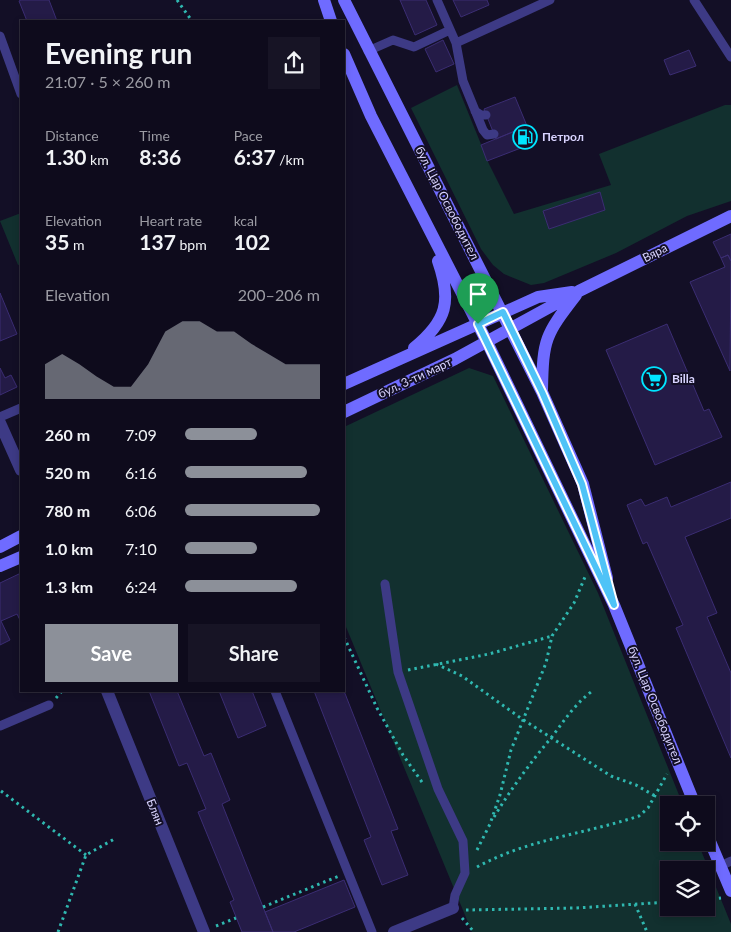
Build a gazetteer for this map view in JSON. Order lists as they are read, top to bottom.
{
  "streets": {
    "main road": ["бул. Цар Освободител", "Вяра", "бул. 3-ти март"],
    "street": ["Блян"]
  },
  "crossings": [
    ["бул. Цар Освободител", "Вяра"],
    ["бул. Цар Освободител", "бул. 3-ти март"],
    ["Вяра", "бул. 3-ти март"]
  ],
  "places": {
    "fuel station": ["Петрол"],
    "supermarket": ["Billa"]
  },
  "page": {
    "heading": ["Evening run", "21:07 · 5 × 260 m"],
    "stats": [
      ["Distance", "1.30 km"],
      ["Time", "8:36"],
      ["Pace", "6:37 /km"],
      ["Elevation", "35 m"],
      ["Heart rate", "137 bpm"],
      ["kcal", "102"]
    ],
    "chart": ["Elevation", "200–206 m"],
    "list": [
      {
        "name": "260 m",
        "note": "7:09"
      },
      {
        "name": "520 m",
        "note": "6:16"
      },
      {
        "name": "780 m",
        "note": "6:06"
      },
      {
        "name": "1.0 km",
        "note": "7:10"
      },
      {
        "name": "1.3 km",
        "note": "6:24"
      }
    ],
    "buttons": ["Save", "Share"]
  }
}
